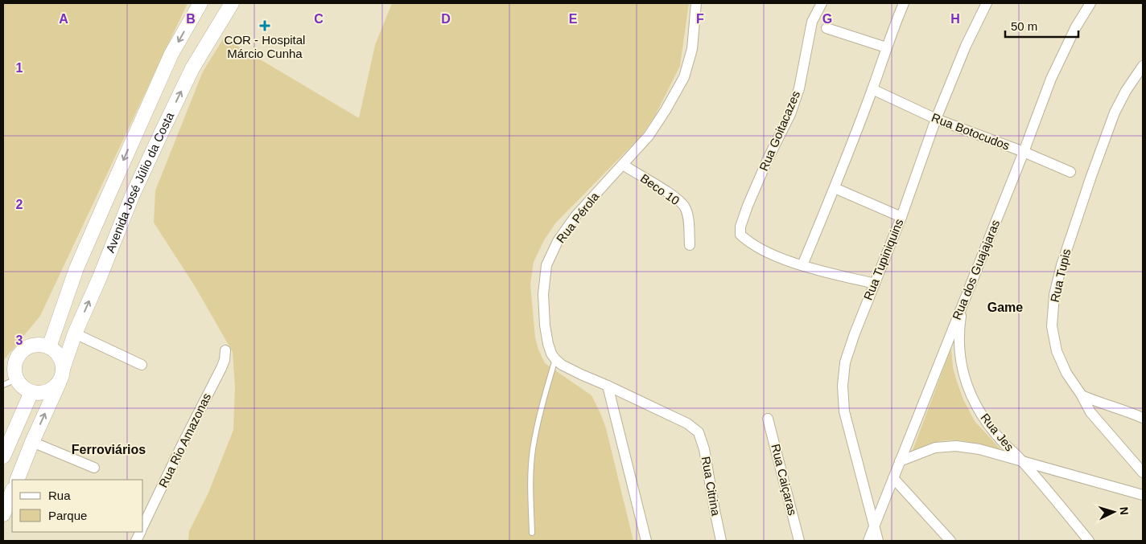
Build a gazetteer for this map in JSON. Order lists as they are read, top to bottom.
{
  "streets": {
    "main road": ["Avenida José Júlio da Costa"],
    "street": [
      "Rua Goitacazes",
      "Rua Botocudos",
      "Beco 10",
      "Rua Pérola",
      "Rua Tupiniquins",
      "Rua dos Guajajaras",
      "Rua Tupis",
      "Rua Jes",
      "Rua Rio Amazonas",
      "Rua Caiçaras",
      "Rua Citrina"
    ]
  },
  "crossings": [
    ["Rua Botocudos", "Rua Tupiniquins"],
    ["Rua Botocudos", "Rua dos Guajajaras"],
    ["Beco 10", "Rua Pérola"],
    ["Rua Tupiniquins", "Rua dos Guajajaras"],
    ["Rua dos Guajajaras", "Rua Jes"]
  ],
  "districts": ["Game", "Ferroviários"],
  "places": {
    "health": ["COR - Hospital Márcio Cunha"]
  },
  "legend": ["Rua", "Parque"],
  "scale_bar": "50 m",
  "north": "right",
  "grid": {
    "columns": [
      "A",
      "B",
      "C",
      "D",
      "E",
      "F",
      "G",
      "H"
    ],
    "rows": ["1", "2", "3"]
  }
}
